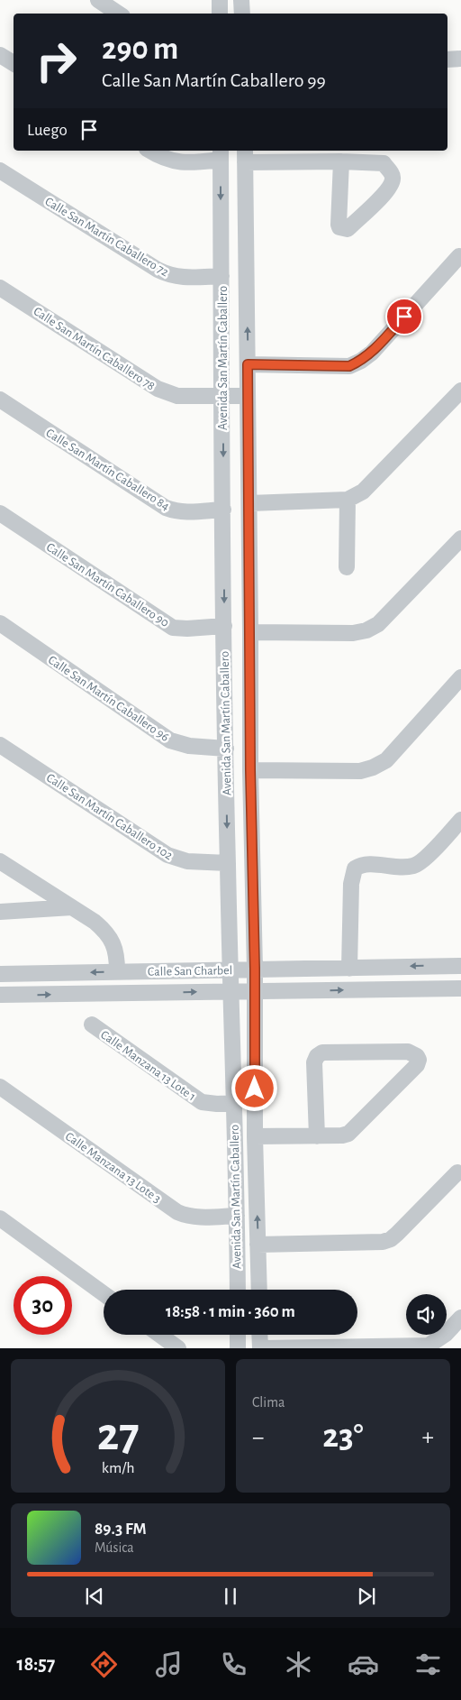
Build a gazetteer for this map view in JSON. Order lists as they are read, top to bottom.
{
  "streets": {
    "street": [
      "Calle San Martín Caballero 72",
      "Calle San Martín Caballero 78",
      "Avenida San Martín Caballero",
      "Calle San Martín Caballero 84",
      "Calle San Martín Caballero 90",
      "Calle San Martín Caballero 96",
      "Calle San Martín Caballero 102",
      "Calle San Charbel",
      "Calle Manzana 13 Lote 1",
      "Calle Manzana 13 Lote 3"
    ]
  },
  "crossings": [
    ["Calle San Martín Caballero 72", "Avenida San Martín Caballero"],
    ["Calle San Martín Caballero 78", "Avenida San Martín Caballero"],
    ["Avenida San Martín Caballero", "Calle San Martín Caballero 84"],
    ["Avenida San Martín Caballero", "Calle San Martín Caballero 90"],
    ["Avenida San Martín Caballero", "Calle San Martín Caballero 96"],
    ["Avenida San Martín Caballero", "Calle San Martín Caballero 102"],
    ["Avenida San Martín Caballero", "Calle San Charbel"],
    ["Avenida San Martín Caballero", "Calle Manzana 13 Lote 1"],
    ["Avenida San Martín Caballero", "Calle Manzana 13 Lote 3"]
  ],
  "page": {
    "turn": ["290 m", "Calle San Martín Caballero 99"],
    "then": "Luego",
    "limit": "30",
    "trip": "18:58 · 1 min · 360 m",
    "tile": "Clima",
    "heat": ["−", "23°", "+"],
    "song": ["89.3 FM", "Música"],
    "tabs": "18:57",
    "gauge": ["27", "km/h"]
  }
}
